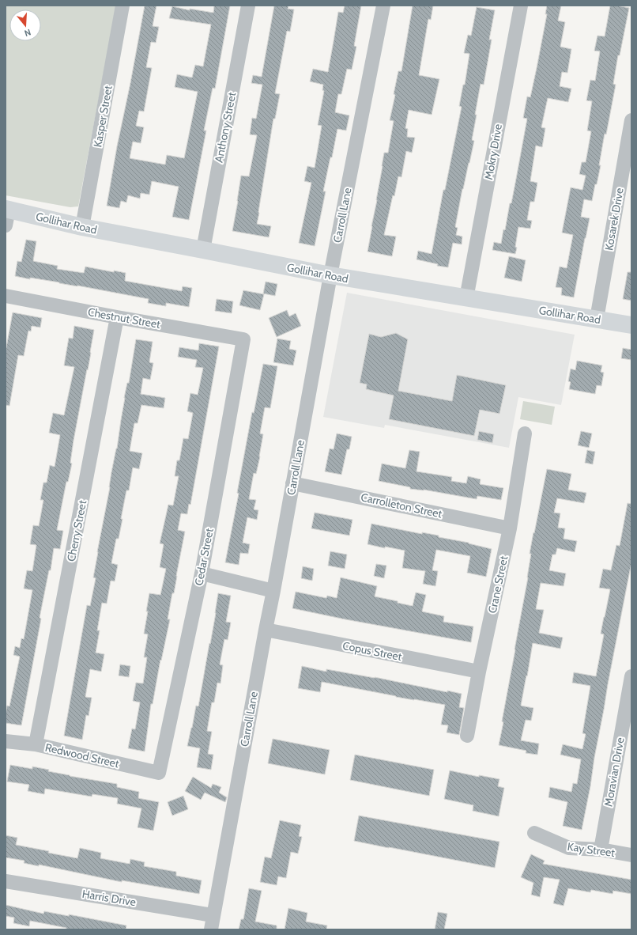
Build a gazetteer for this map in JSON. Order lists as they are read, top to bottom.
{
  "streets": {
    "main road": ["Gollihar Road"],
    "street": [
      "Kasper Street",
      "Anthony Street",
      "Mokry Drive",
      "Carroll Lane",
      "Kosarek Drive",
      "Chestnut Street",
      "Carrolleton Street",
      "Cherry Street",
      "Cedar Street",
      "Crane Street",
      "Copus Street",
      "Redwood Street",
      "Moravian Drive",
      "Kay Street",
      "Harris Drive"
    ]
  },
  "crossings": [
    ["Kasper Street", "Gollihar Road"],
    ["Anthony Street", "Gollihar Road"],
    ["Mokry Drive", "Gollihar Road"],
    ["Carroll Lane", "Gollihar Road"],
    ["Carroll Lane", "Carrolleton Street"],
    ["Carroll Lane", "Copus Street"],
    ["Carroll Lane", "Harris Drive"],
    ["Kosarek Drive", "Gollihar Road"],
    ["Chestnut Street", "Cherry Street"],
    ["Chestnut Street", "Cedar Street"],
    ["Carrolleton Street", "Crane Street"],
    ["Cherry Street", "Redwood Street"],
    ["Cedar Street", "Redwood Street"],
    ["Crane Street", "Copus Street"],
    ["Moravian Drive", "Kay Street"]
  ],
  "north": "bottom"
}
